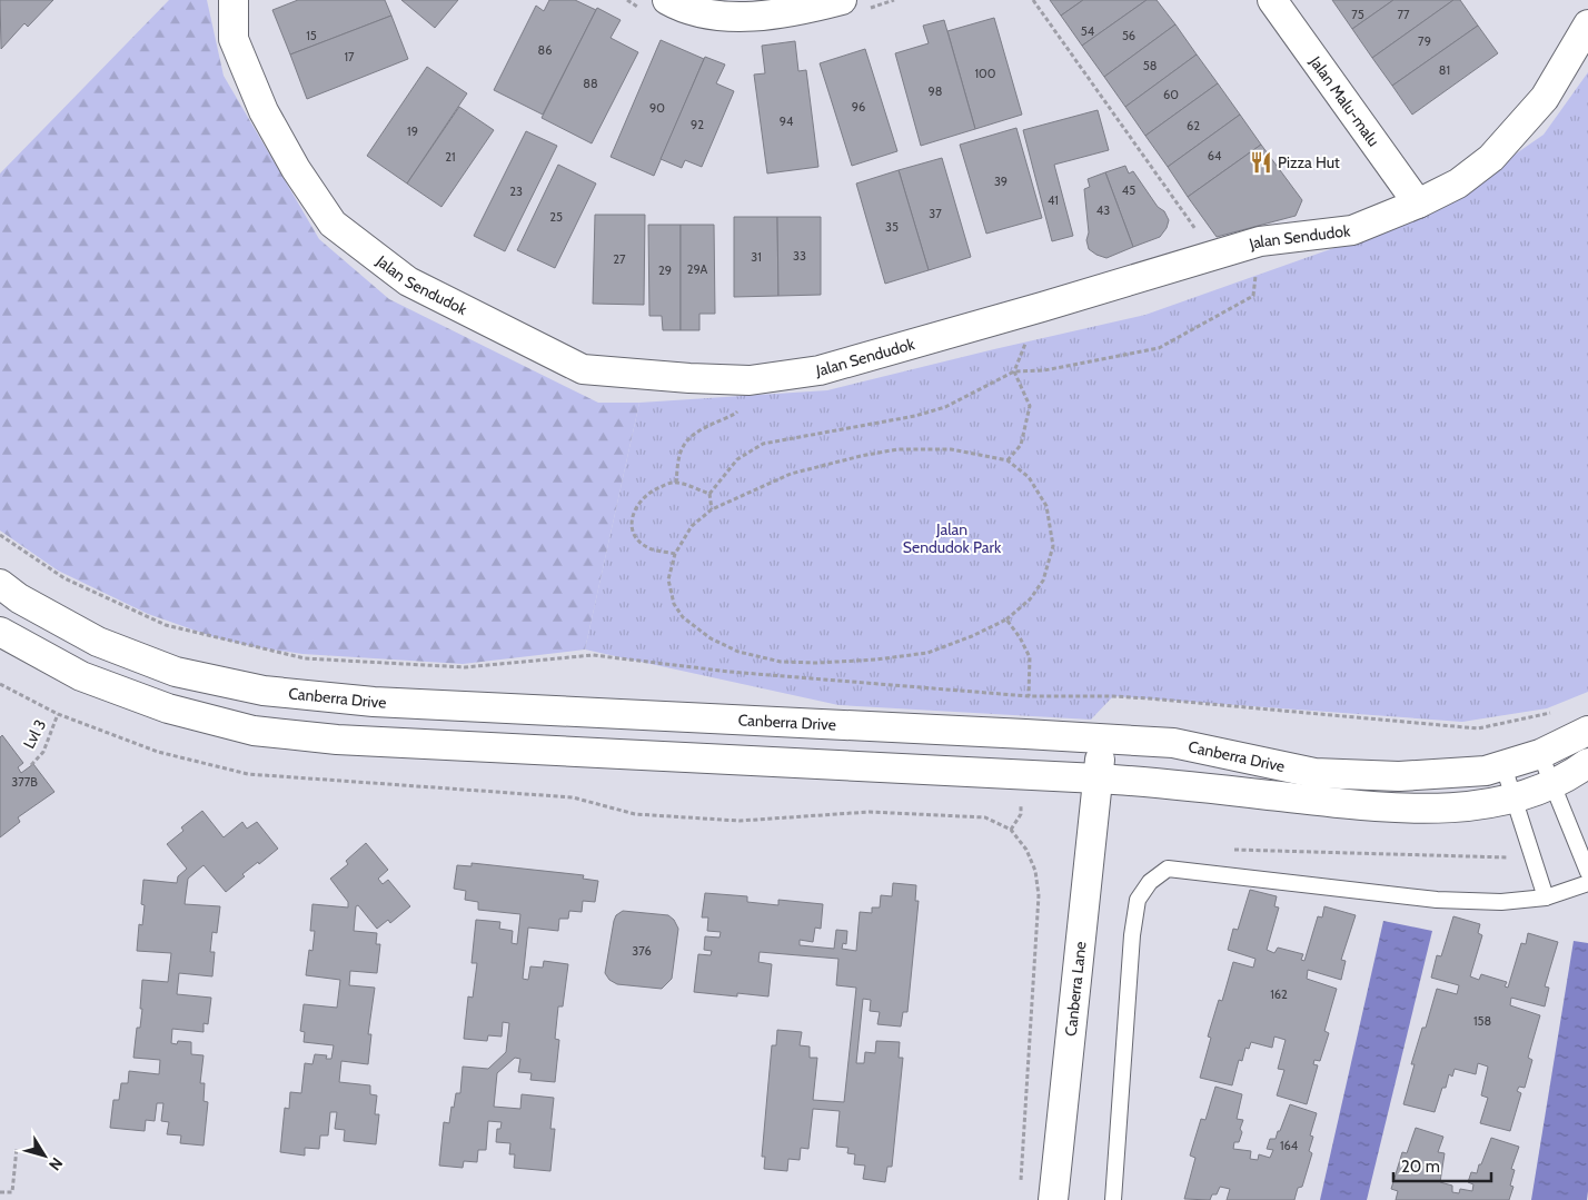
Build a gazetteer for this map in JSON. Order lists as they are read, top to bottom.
{
  "streets": {
    "street": [
      "Jalan Malu-malu",
      "Jalan Sendudok",
      "Canberra Drive",
      "Canberra Lane"
    ],
    "path": ["Lvl 3"]
  },
  "crossings": [
    ["Jalan Malu-malu", "Jalan Sendudok"],
    ["Canberra Drive", "Canberra Lane"]
  ],
  "parks": ["Jalan Sendudok Park"],
  "places": {
    "restaurant": ["Pizza Hut"]
  },
  "house_numbers": [
    "75",
    "77",
    "54",
    "15",
    "56",
    "79",
    "86",
    "17",
    "58",
    "81",
    "100",
    "88",
    "98",
    "60",
    "96",
    "90",
    "94",
    "92",
    "62",
    "19",
    "64",
    "21",
    "39",
    "45",
    "23",
    "41",
    "43",
    "37",
    "25",
    "35",
    "33",
    "31",
    "27",
    "29A",
    "29",
    "377B",
    "376",
    "162",
    "158",
    "164"
  ],
  "scale_bar": "20 m",
  "north": "bottom right"
}
